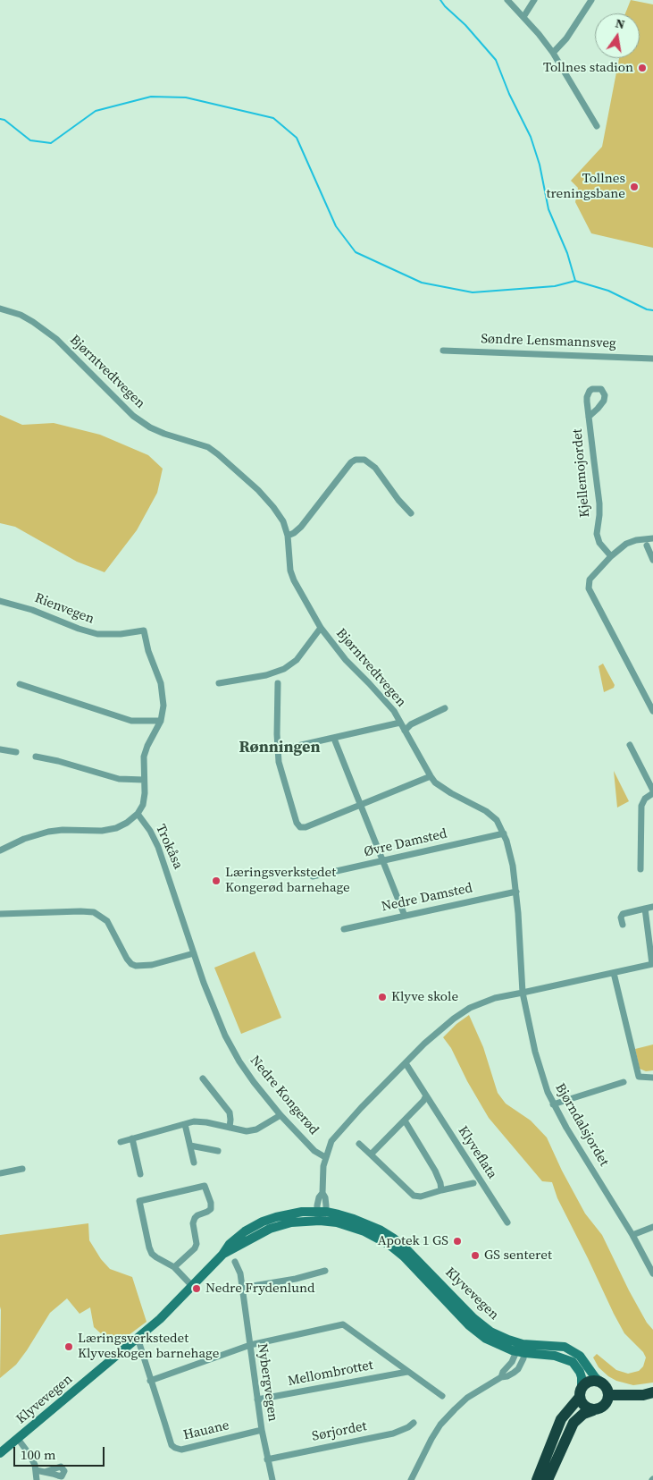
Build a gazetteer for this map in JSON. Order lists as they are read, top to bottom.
{
  "streets": {
    "main road": ["Klyvevegen"],
    "street": [
      "Søndre Lensmannsveg",
      "Bjørntvedtvegen",
      "Kjellemojordet",
      "Rienvegen",
      "Øvre Damsted",
      "Trokåsa",
      "Nedre Damsted",
      "Nedre Kongerød",
      "Bjørndalsjordet",
      "Klyveflata",
      "Mellombrottet",
      "Nybergvegen",
      "Hauane",
      "Sørjordet"
    ]
  },
  "crossings": [
    ["Bjørntvedtvegen", "Øvre Damsted"],
    ["Bjørntvedtvegen", "Nedre Damsted"],
    ["Bjørntvedtvegen", "Bjørndalsjordet"],
    ["Rienvegen", "Trokåsa"],
    ["Trokåsa", "Nedre Kongerød"],
    ["Klyvevegen", "Hauane"],
    ["Mellombrottet", "Nybergvegen"],
    ["Nybergvegen", "Hauane"],
    ["Nybergvegen", "Sørjordet"]
  ],
  "districts": ["Rønningen"],
  "places": [
    "Tollnes stadion",
    "Tollnes treningsbane",
    "Læringsverkstedet Kongerød barnehage",
    "Klyve skole",
    "Apotek 1 GS",
    "GS senteret",
    "Nedre Frydenlund",
    "Læringsverkstedet Klyveskogen barnehage"
  ],
  "scale_bar": "100 m",
  "north": "top"
}
